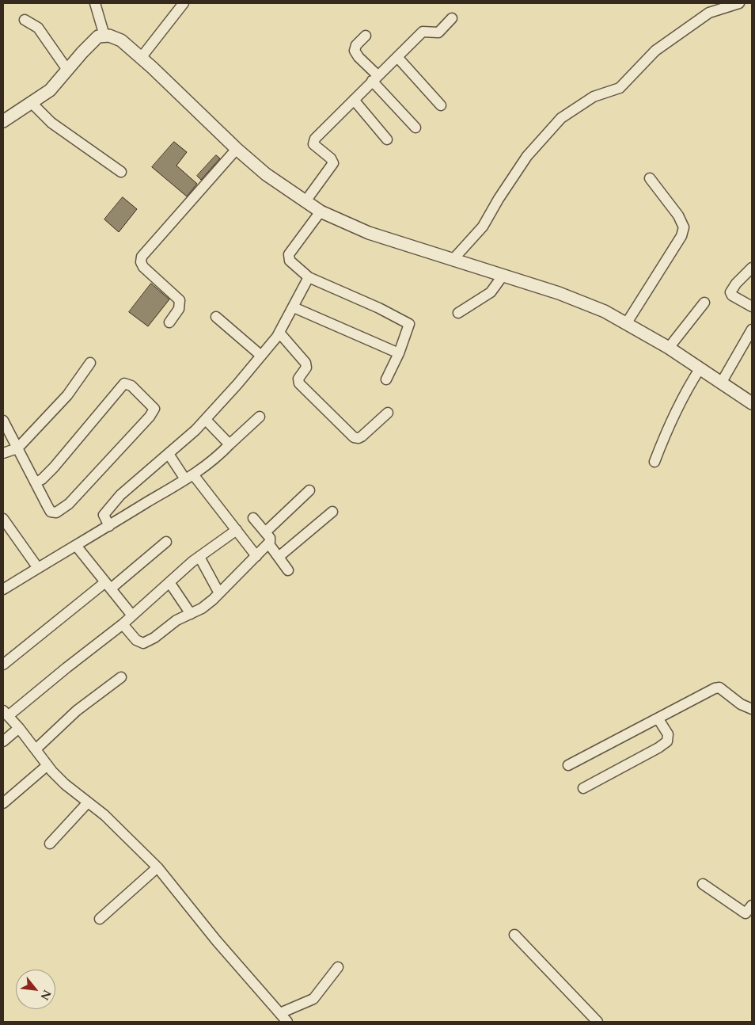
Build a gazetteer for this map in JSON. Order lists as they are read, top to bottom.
{
  "north": "bottom right"
}
